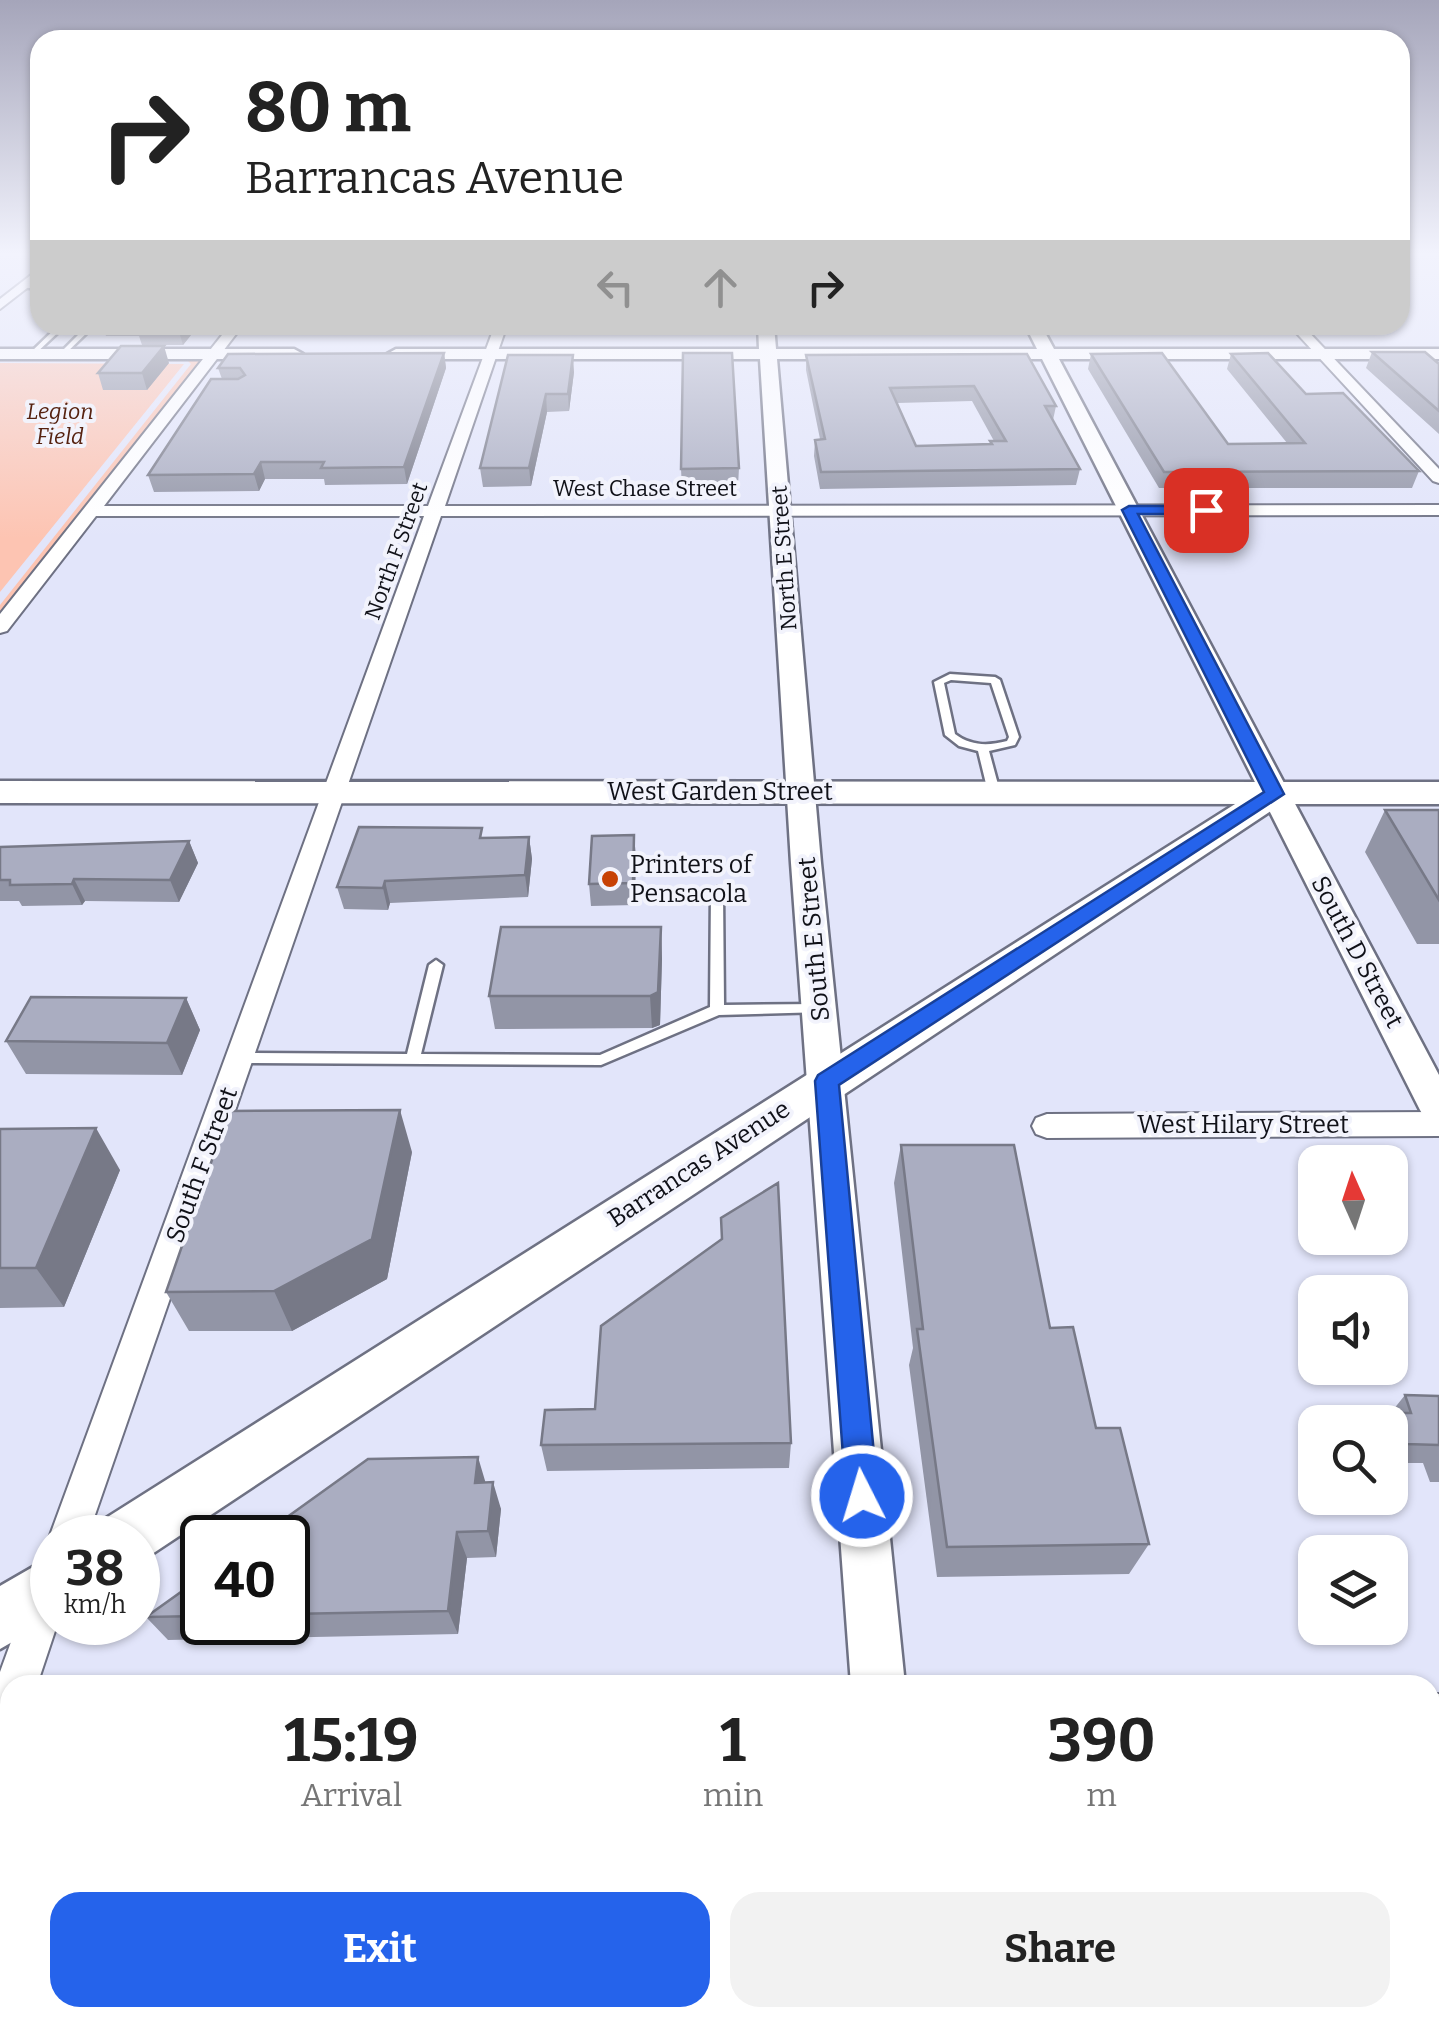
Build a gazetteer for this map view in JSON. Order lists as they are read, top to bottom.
{
  "streets": {
    "main road": ["West Garden Street", "Barrancas Avenue"],
    "street": [
      "West Chase Street",
      "North F Street",
      "North E Street",
      "South E Street",
      "South D Street",
      "West Hilary Street",
      "South F Street"
    ]
  },
  "crossings": [
    ["West Chase Street", "North F Street"],
    ["West Chase Street", "North E Street"],
    ["West Chase Street", "South D Street"],
    ["North F Street", "West Garden Street"],
    ["North F Street", "South F Street"],
    ["North E Street", "West Garden Street"],
    ["North E Street", "South E Street"],
    ["West Garden Street", "South E Street"],
    ["West Garden Street", "South D Street"],
    ["West Garden Street", "Barrancas Avenue"],
    ["West Garden Street", "South F Street"],
    ["South E Street", "Barrancas Avenue"],
    ["South D Street", "Barrancas Avenue"]
  ],
  "parks": ["Legion Field"],
  "places": ["Printers of Pensacola"],
  "north": "top",
  "page": {
    "turn": ["80 m", "Barrancas Avenue"],
    "speed": "38 km/h",
    "limit": "40",
    "eta": [
      "15:19",
      "Arrival",
      "1",
      "min",
      "390",
      "m"
    ],
    "buttons": ["Exit", "Share"]
  }
}
